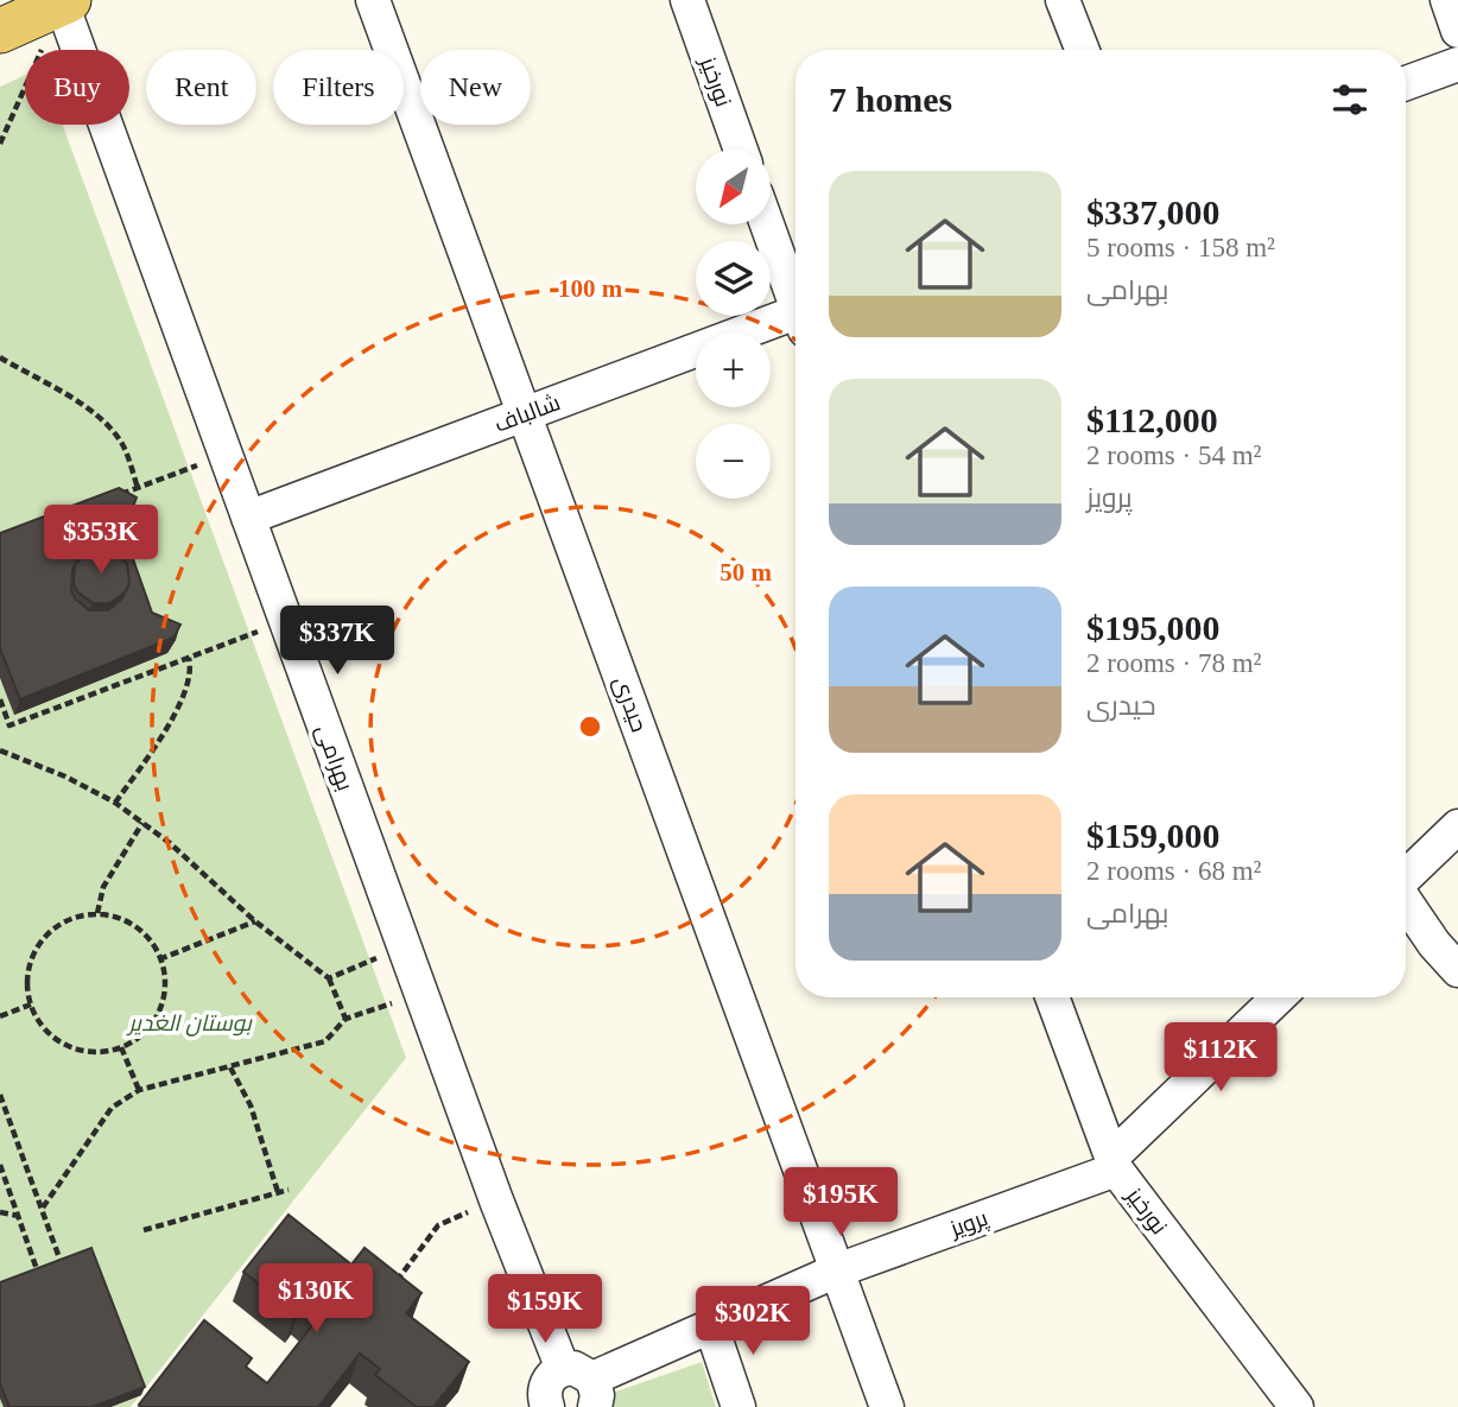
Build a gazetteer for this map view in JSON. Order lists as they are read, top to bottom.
{
  "streets": {
    "street": [
      "نورخیز",
      "شالباف",
      "حیدری",
      "بهرامی",
      "پرویز"
    ]
  },
  "crossings": [
    ["نورخیز", "پرویز"],
    ["شالباف", "حیدری"],
    ["شالباف", "بهرامی"],
    ["حیدری", "پرویز"],
    ["بهرامی", "پرویز"]
  ],
  "parks": ["بوستان الغدیر"],
  "north": "bottom left",
  "page": {
    "chip": [
      "Buy",
      "Rent",
      "Filters",
      "New"
    ],
    "heading": "7 homes",
    "map_buttons": ["+", "−"],
    "list": [
      {
        "name": "$337,000",
        "note": "5 rooms · 158 m² · بهرامی"
      },
      {
        "name": "$112,000",
        "note": "2 rooms · 54 m² · پرویز"
      },
      {
        "name": "$195,000",
        "note": "2 rooms · 78 m² · حیدری"
      },
      {
        "name": "$159,000",
        "note": "2 rooms · 68 m² · بهرامی"
      }
    ],
    "price": [
      "$353K",
      "$337K",
      "$112K",
      "$195K",
      "$130K",
      "$159K",
      "$302K"
    ]
  },
  "rings": ["100 m", "50 m"]
}
